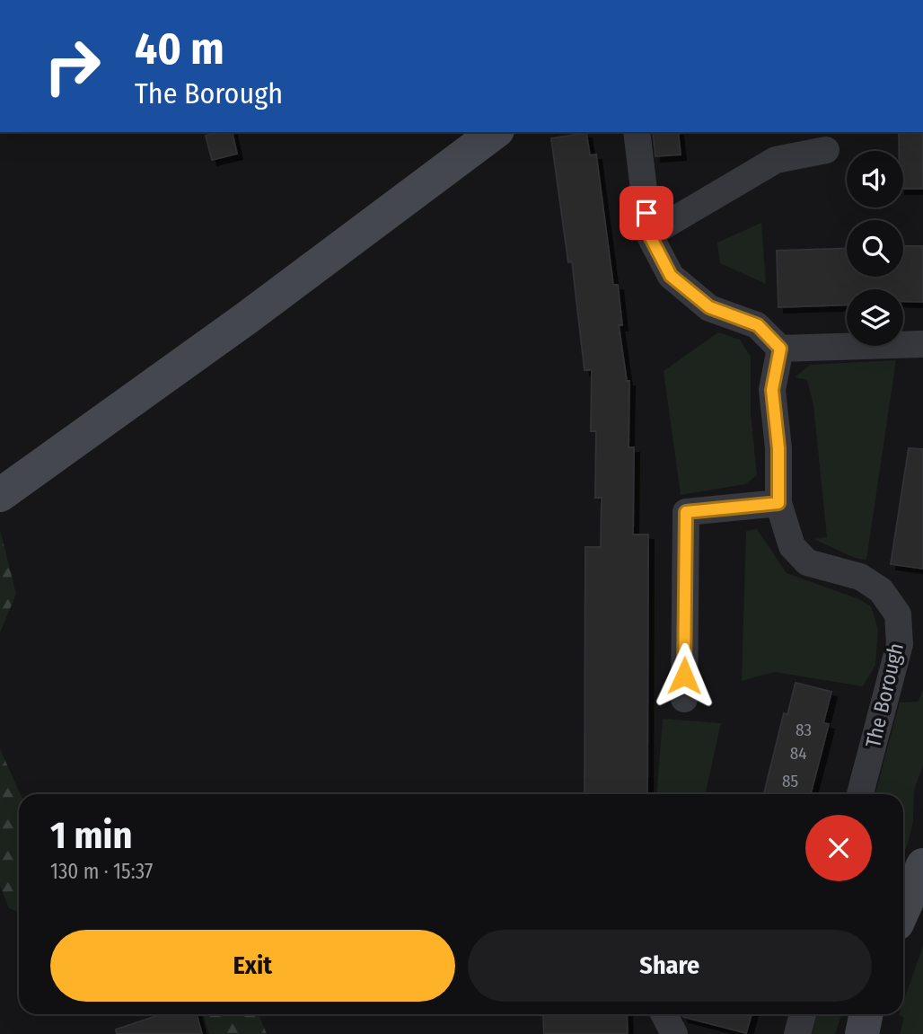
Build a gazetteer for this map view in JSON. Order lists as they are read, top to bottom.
{
  "streets": {
    "street": ["The Borough"]
  },
  "house_numbers": ["83", "84", "85"],
  "page": {
    "turn": ["40 m", "The Borough"],
    "heading": ["1 min", "130 m · 15:37"],
    "buttons": ["Exit", "Share"]
  }
}
